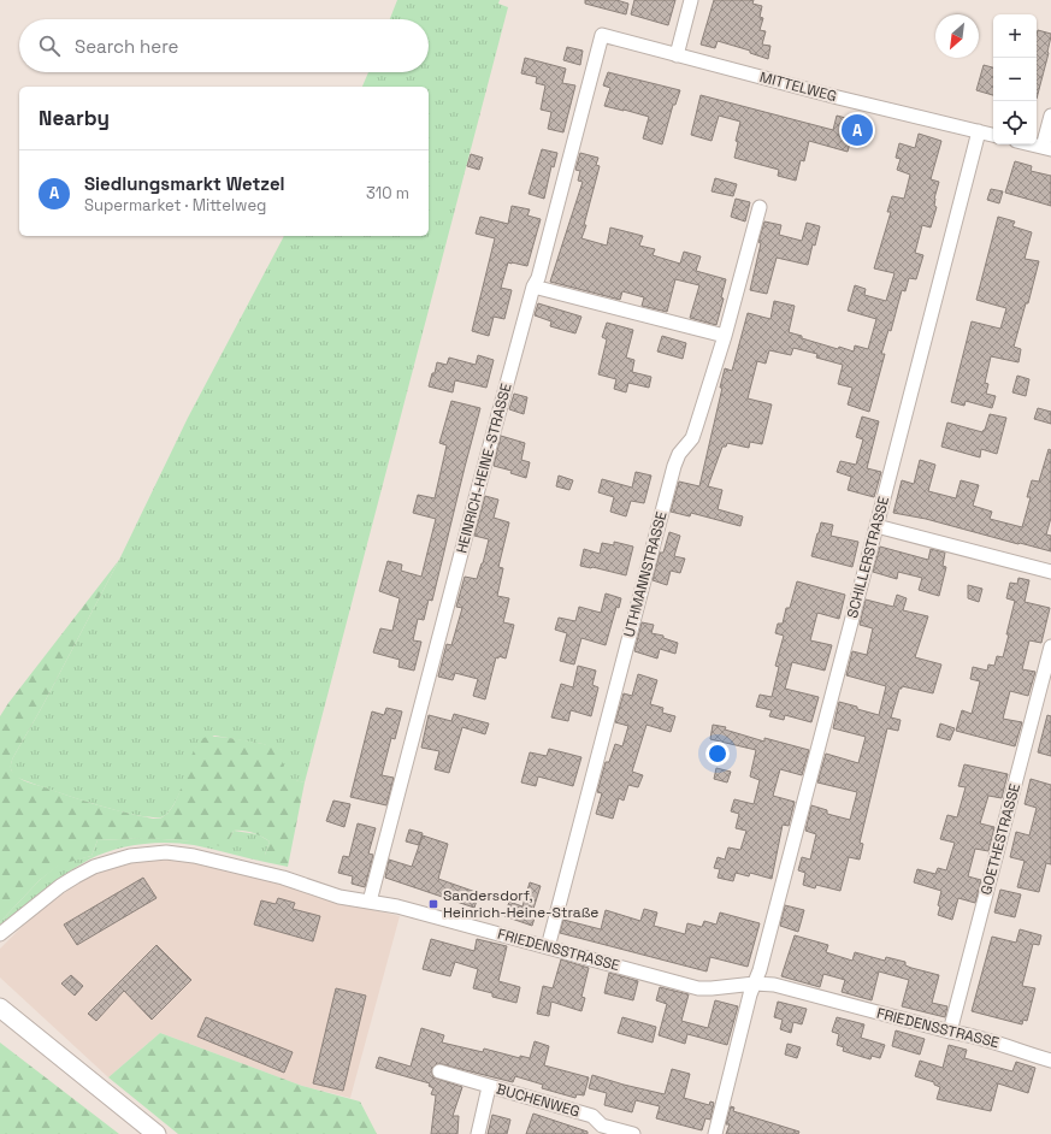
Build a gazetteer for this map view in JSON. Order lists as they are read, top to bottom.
{
  "streets": {
    "street": [
      "MITTELWEG",
      "HEINRICH-HEINE-STRASSE",
      "SCHILLERSTRASSE",
      "UTHMANNSTRASSE",
      "GOETHESTRASSE",
      "FRIEDENSSTRASSE",
      "BUCHENWEG"
    ]
  },
  "crossings": [
    ["MITTELWEG", "HEINRICH-HEINE-STRASSE"],
    ["MITTELWEG", "SCHILLERSTRASSE"],
    ["HEINRICH-HEINE-STRASSE", "FRIEDENSSTRASSE"],
    ["SCHILLERSTRASSE", "FRIEDENSSTRASSE"],
    ["UTHMANNSTRASSE", "FRIEDENSSTRASSE"],
    ["GOETHESTRASSE", "FRIEDENSSTRASSE"]
  ],
  "places": {
    "transit": ["Sandersdorf, Heinrich-Heine-Straße"]
  },
  "north": "bottom left",
  "page": {
    "map_buttons": ["+", "−"],
    "search": "Search here",
    "heading": "Nearby",
    "pins": "A",
    "list": [
      {
        "mark": "A",
        "name": "Siedlungsmarkt Wetzel",
        "note": "Supermarket · Mittelweg",
        "value": "310 m"
      }
    ]
  }
}
